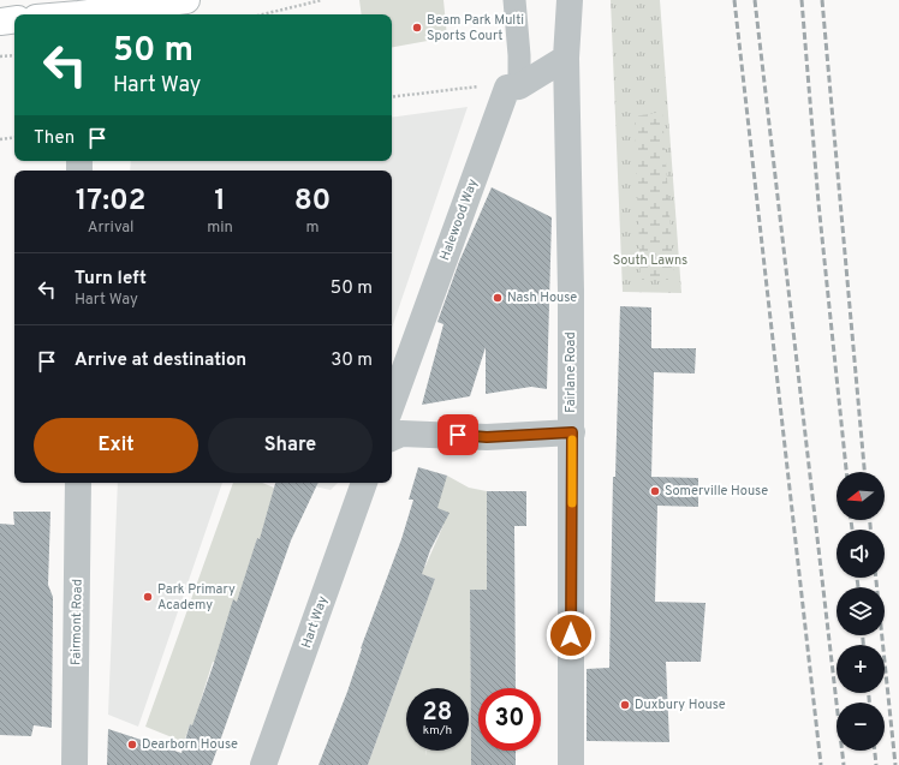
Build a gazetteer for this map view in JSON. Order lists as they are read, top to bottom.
{
  "streets": {
    "street": [
      "Halewood Way",
      "Fairlane Road",
      "Fairmont Road",
      "Hart Way"
    ]
  },
  "crossings": [
    ["Halewood Way", "Fairlane Road"]
  ],
  "parks": ["South Lawns"],
  "places": [
    "Beam Park Multi Sports Court",
    "Nash House",
    "Somerville House",
    "Park Primary Academy",
    "Duxbury House",
    "Dearborn House"
  ],
  "north": "left",
  "page": {
    "turn": ["50 m", "Hart Way"],
    "then": "Then",
    "eta": [
      "17:02",
      "Arrival",
      "1",
      "min",
      "80",
      "m"
    ],
    "list": [
      {
        "name": "Turn left",
        "note": "Hart Way",
        "value": "50 m"
      },
      {
        "name": "Arrive at destination",
        "value": "30 m"
      }
    ],
    "buttons": ["Exit", "Share"],
    "map_buttons": ["+", "−"],
    "speed": "28 km/h",
    "limit": "30"
  }
}
